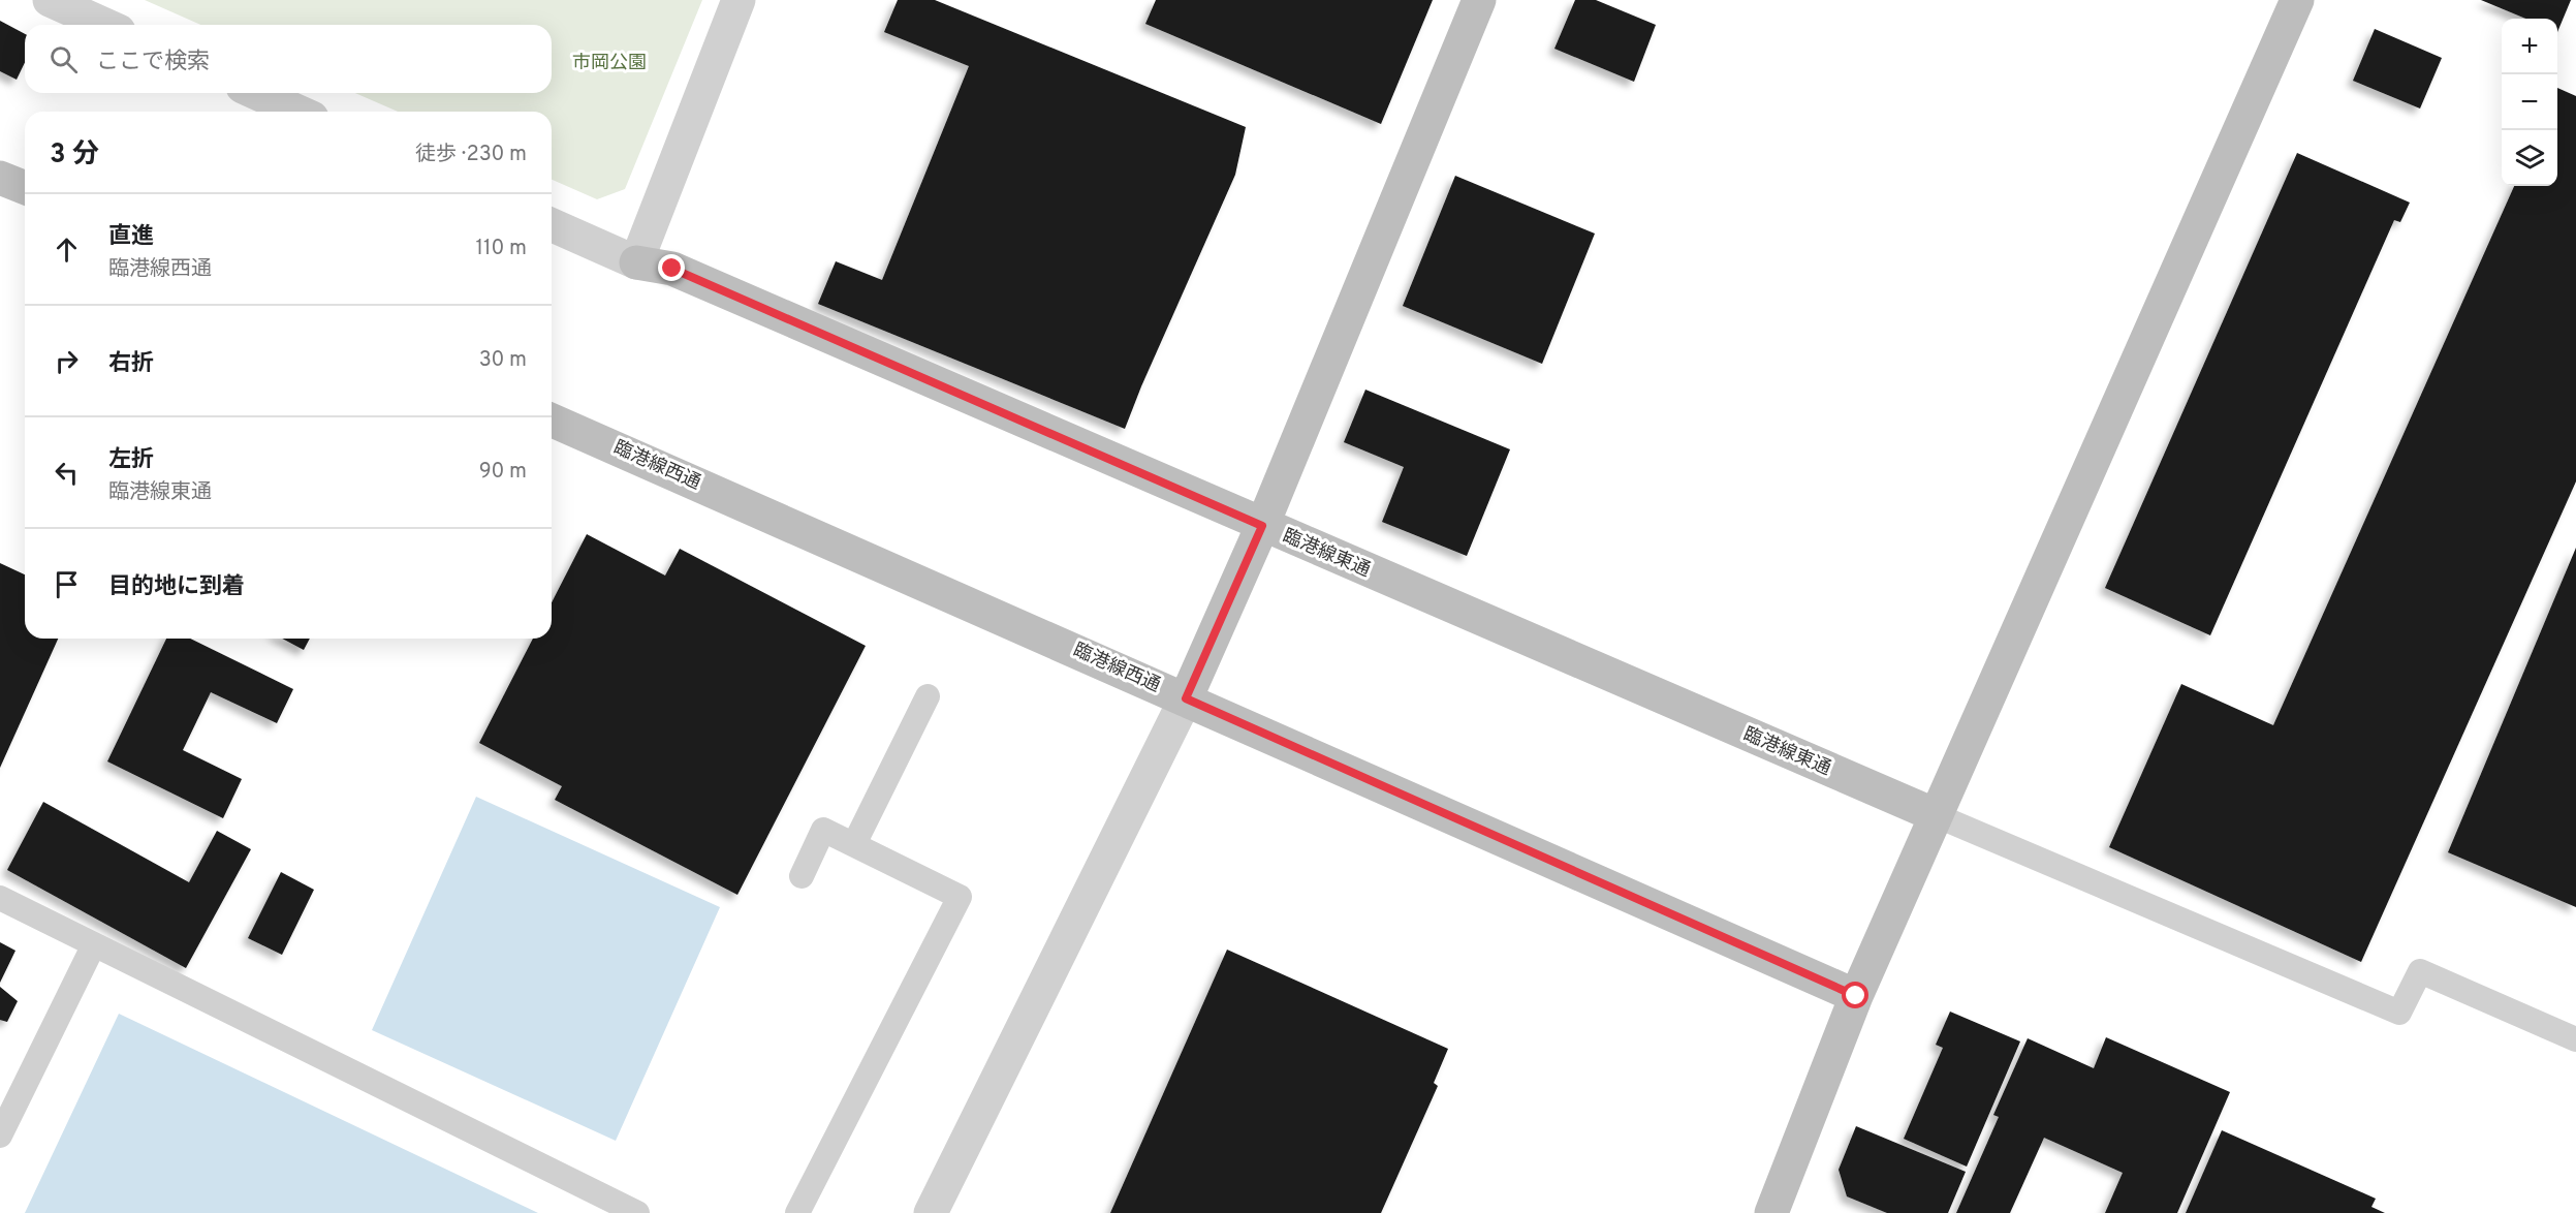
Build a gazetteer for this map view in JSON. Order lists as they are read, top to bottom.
{
  "streets": {
    "street": ["臨港線西通", "臨港線東通"]
  },
  "parks": ["市岡公園"],
  "page": {
    "map_buttons": ["+", "−"],
    "search": "ここで検索",
    "heading": ["3 分", "徒歩 · 230 m"],
    "list": [
      ["直進", "臨港線西通", "110 m"],
      ["右折", "30 m"],
      ["左折", "臨港線東通", "90 m"],
      "目的地に到着"
    ]
  }
}
